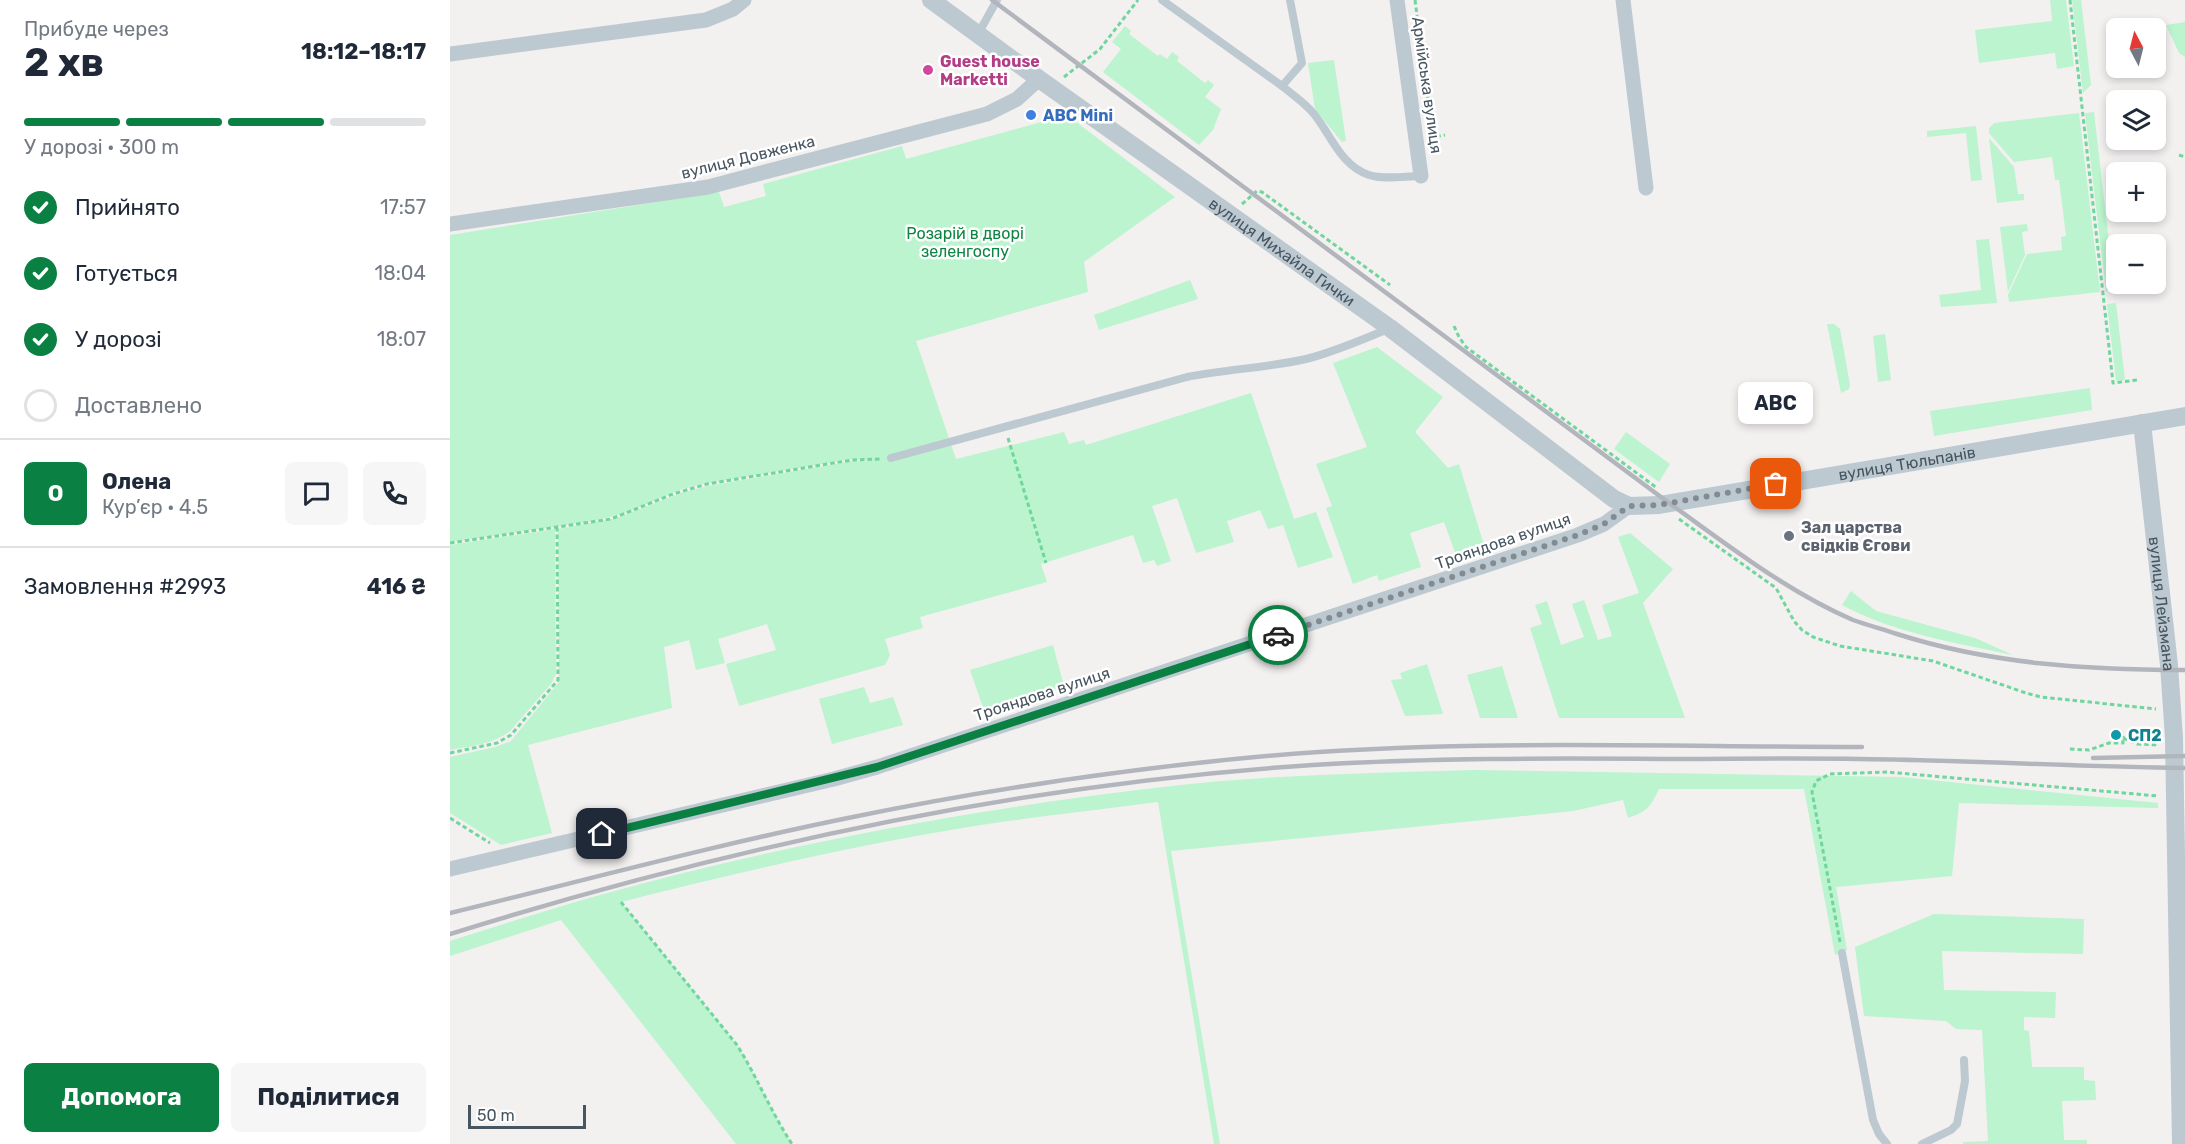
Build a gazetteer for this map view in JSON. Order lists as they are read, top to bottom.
{
  "streets": {
    "street": [
      "Армійська вулиця",
      "вулиця Довженка",
      "вулиця Михайла Гички",
      "вулиця Тюльпанів",
      "Трояндова вулиця",
      "вулиця Лейзмана"
    ]
  },
  "crossings": [
    ["вулиця Довженка", "вулиця Михайла Гички"],
    ["вулиця Михайла Гички", "вулиця Тюльпанів"],
    ["вулиця Михайла Гички", "Трояндова вулиця"],
    ["вулиця Тюльпанів", "Трояндова вулиця"],
    ["вулиця Тюльпанів", "вулиця Лейзмана"]
  ],
  "parks": ["Розарій в дворі зеленгоспу"],
  "places": [
    "Guest house Marketti",
    "ABC Mini",
    "ABC",
    "Зал царства свідків Єгови",
    "СП2"
  ],
  "scale_bar": "50 m",
  "north": "top",
  "page": {
    "heading": ["2 хв", "Прибуде через", "18:12–18:17"],
    "panel": [
      "Олена",
      "Кур’єр · 4.5",
      "Замовлення #2993",
      "416 ₴"
    ],
    "map_buttons": ["+", "−"],
    "bar": "У дорозі · 300 m",
    "list": [
      ["Прийнято", "17:57"],
      ["Готується", "18:04"],
      ["У дорозі", "18:07"],
      "Доставлено"
    ],
    "bubble": "ABC",
    "round": "О",
    "buttons": ["Допомога", "Поділитися"],
    "scale": "50 m"
  }
}
